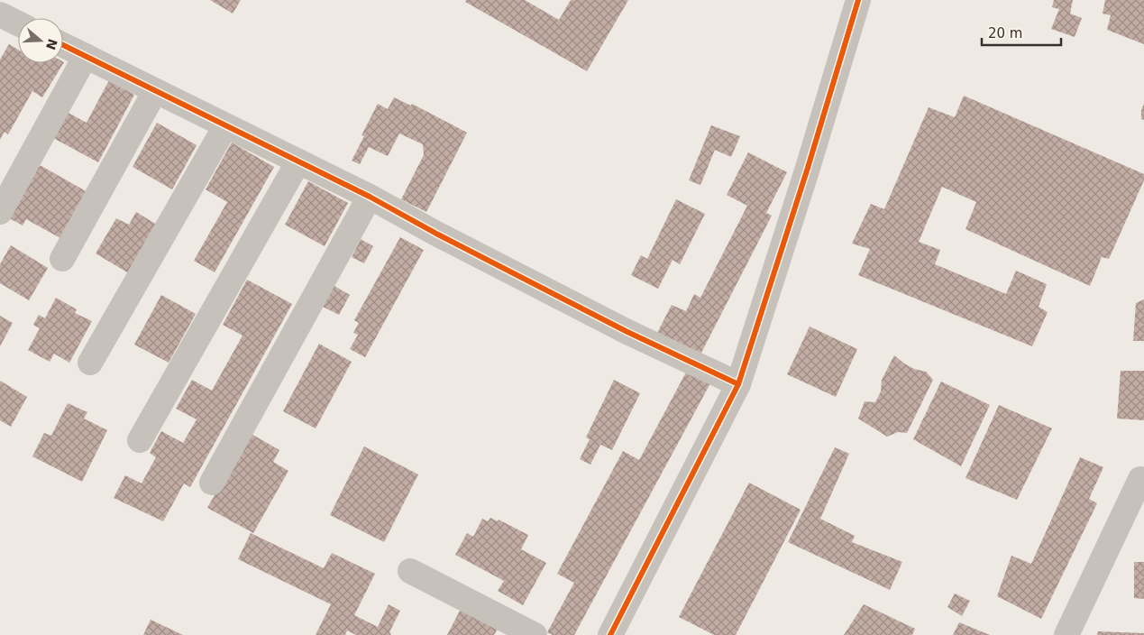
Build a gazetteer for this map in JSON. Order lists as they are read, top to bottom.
{
  "scale_bar": "20 m",
  "north": "right"
}
